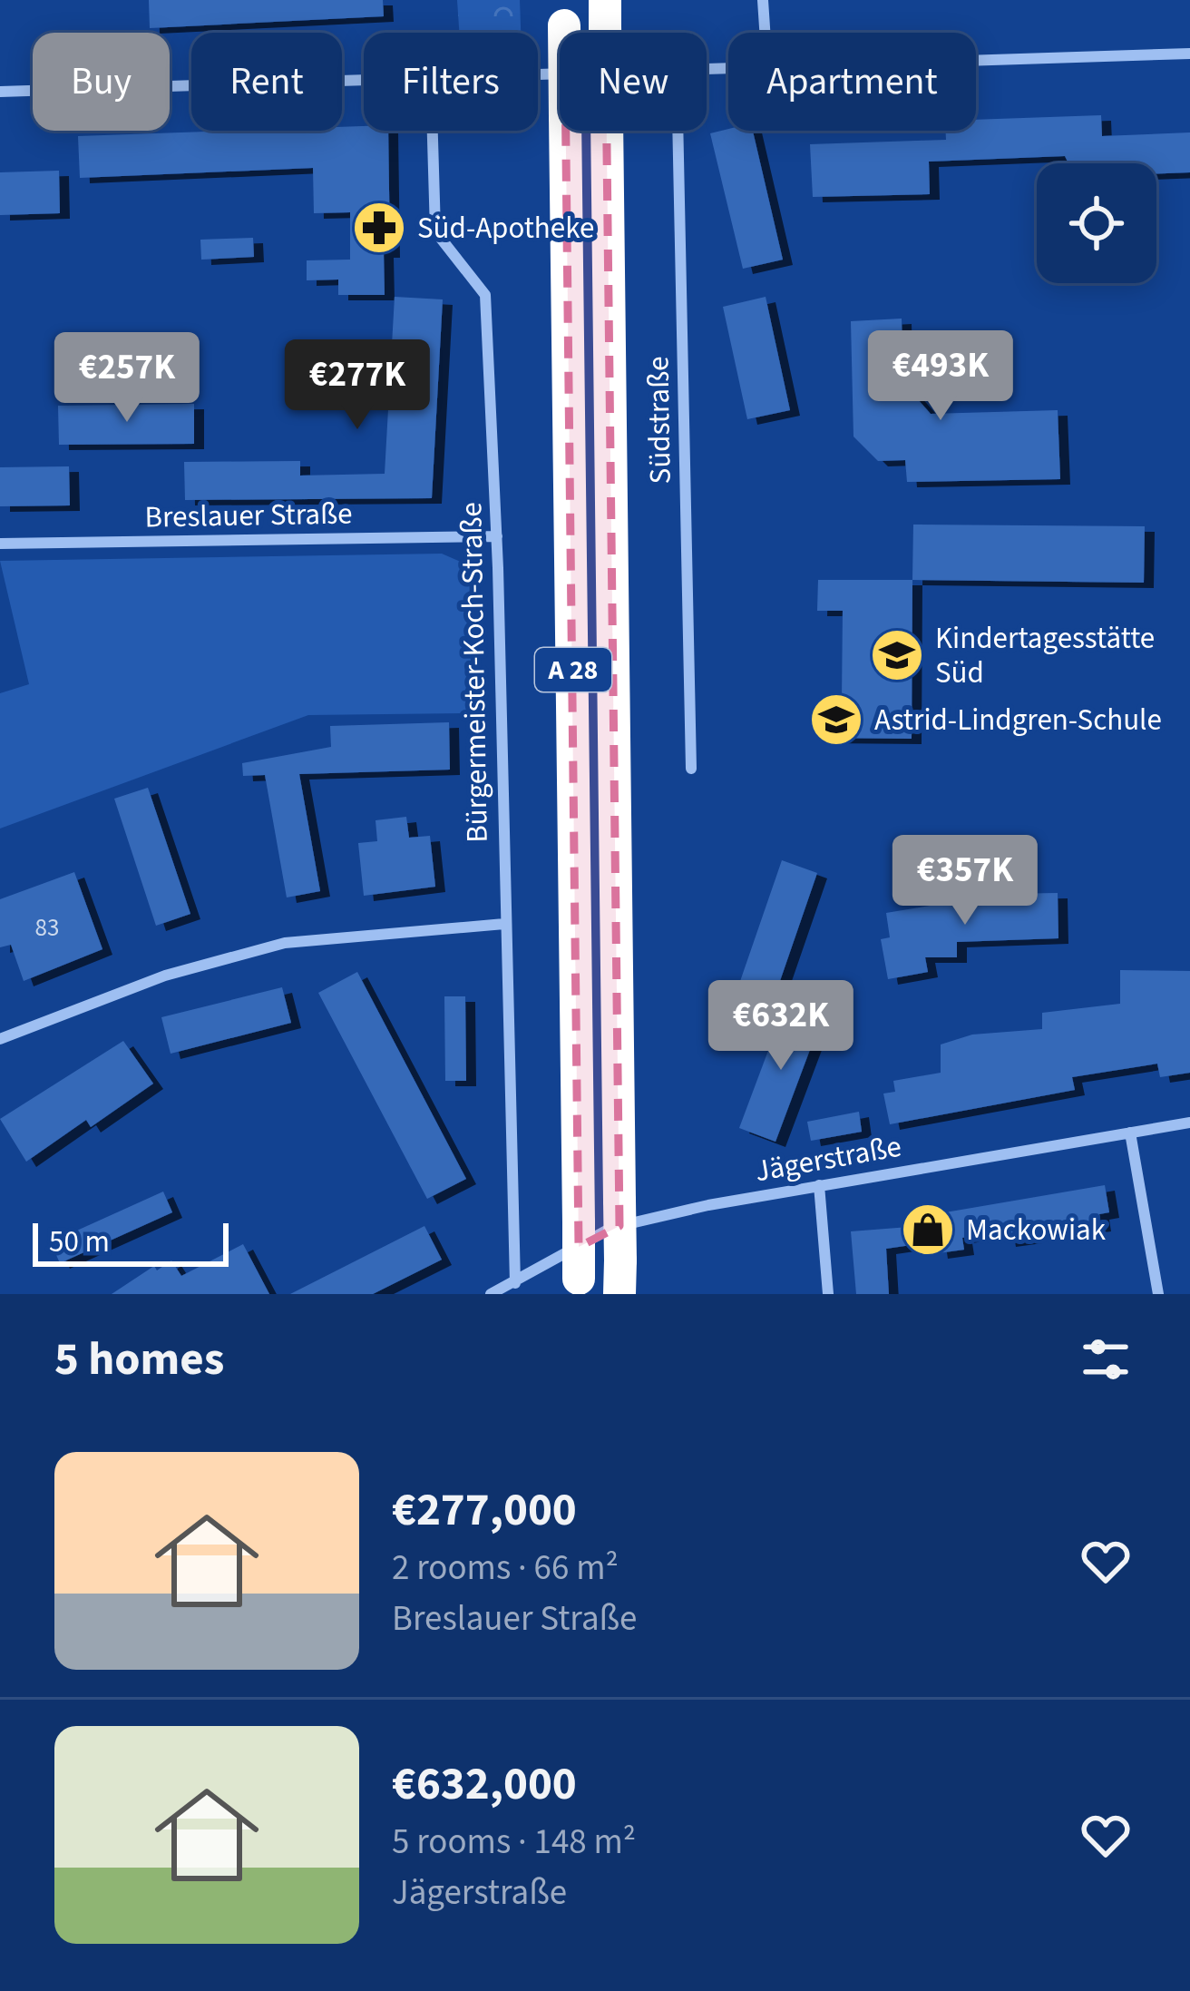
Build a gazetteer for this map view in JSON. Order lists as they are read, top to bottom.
{
  "streets": {
    "highway": ["A 28"],
    "street": [
      "Südstraße",
      "Breslauer Straße",
      "Bürgermeister-Koch-Straße",
      "Jägerstraße"
    ]
  },
  "crossings": [
    ["Breslauer Straße", "Bürgermeister-Koch-Straße"],
    ["Bürgermeister-Koch-Straße", "Jägerstraße"]
  ],
  "places": {
    "pharmacy": ["Süd-Apotheke"],
    "school or university": ["Kindertagesstätte Süd", "Astrid-Lindgren-Schule"],
    "shop": ["Mackowiak"]
  },
  "house_numbers": ["83"],
  "scale_bar": "50 m",
  "page": {
    "chip": [
      "Buy",
      "Rent",
      "Filters",
      "New",
      "Apartment"
    ],
    "price": [
      "€493K",
      "€257K",
      "€277K",
      "€357K",
      "€632K"
    ],
    "scale": "50 m",
    "heading": "5 homes",
    "list": [
      {
        "name": "€277,000",
        "note": "2 rooms · 66 m² · Breslauer Straße"
      },
      {
        "name": "€632,000",
        "note": "5 rooms · 148 m² · Jägerstraße"
      }
    ]
  }
}
